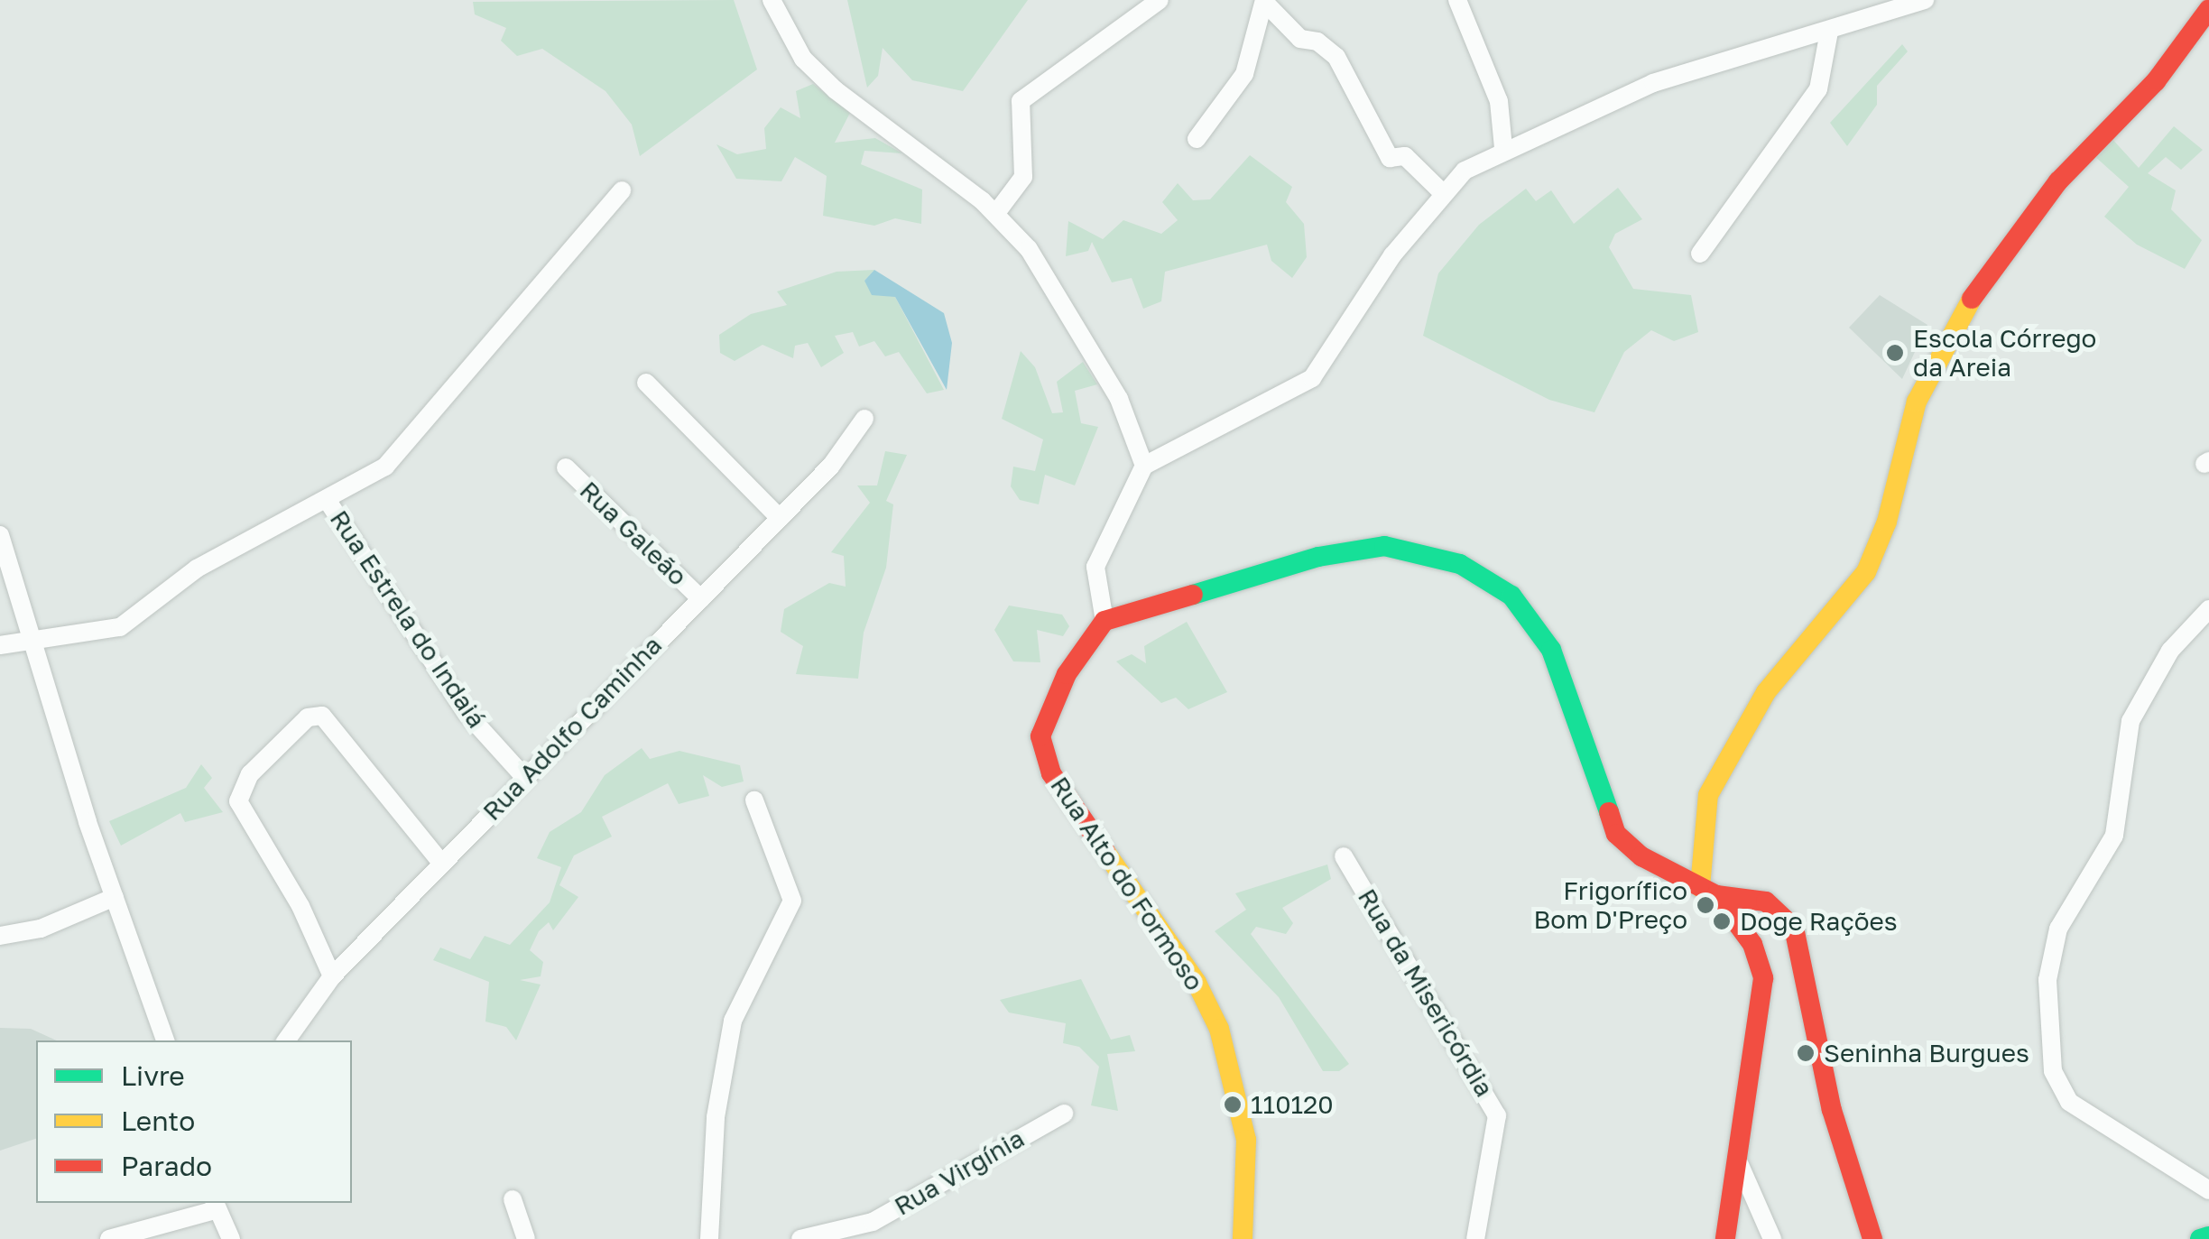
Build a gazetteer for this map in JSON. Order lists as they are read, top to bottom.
{
  "streets": {
    "street": [
      "Rua Galeão",
      "Rua Estrela do Indaiá",
      "Rua Adolfo Caminha",
      "Rua Alto do Formoso",
      "Rua da Misericórdia",
      "Rua Virgínia"
    ]
  },
  "crossings": [
    ["Rua Galeão", "Rua Adolfo Caminha"],
    ["Rua Estrela do Indaiá", "Rua Adolfo Caminha"]
  ],
  "places": [
    "Escola Córrego da Areia",
    "Frigorífico Bom D'Preço",
    "Doge Rações",
    "Seninha Burgues",
    "110120"
  ],
  "legend": ["Livre", "Lento", "Parado"]
}
